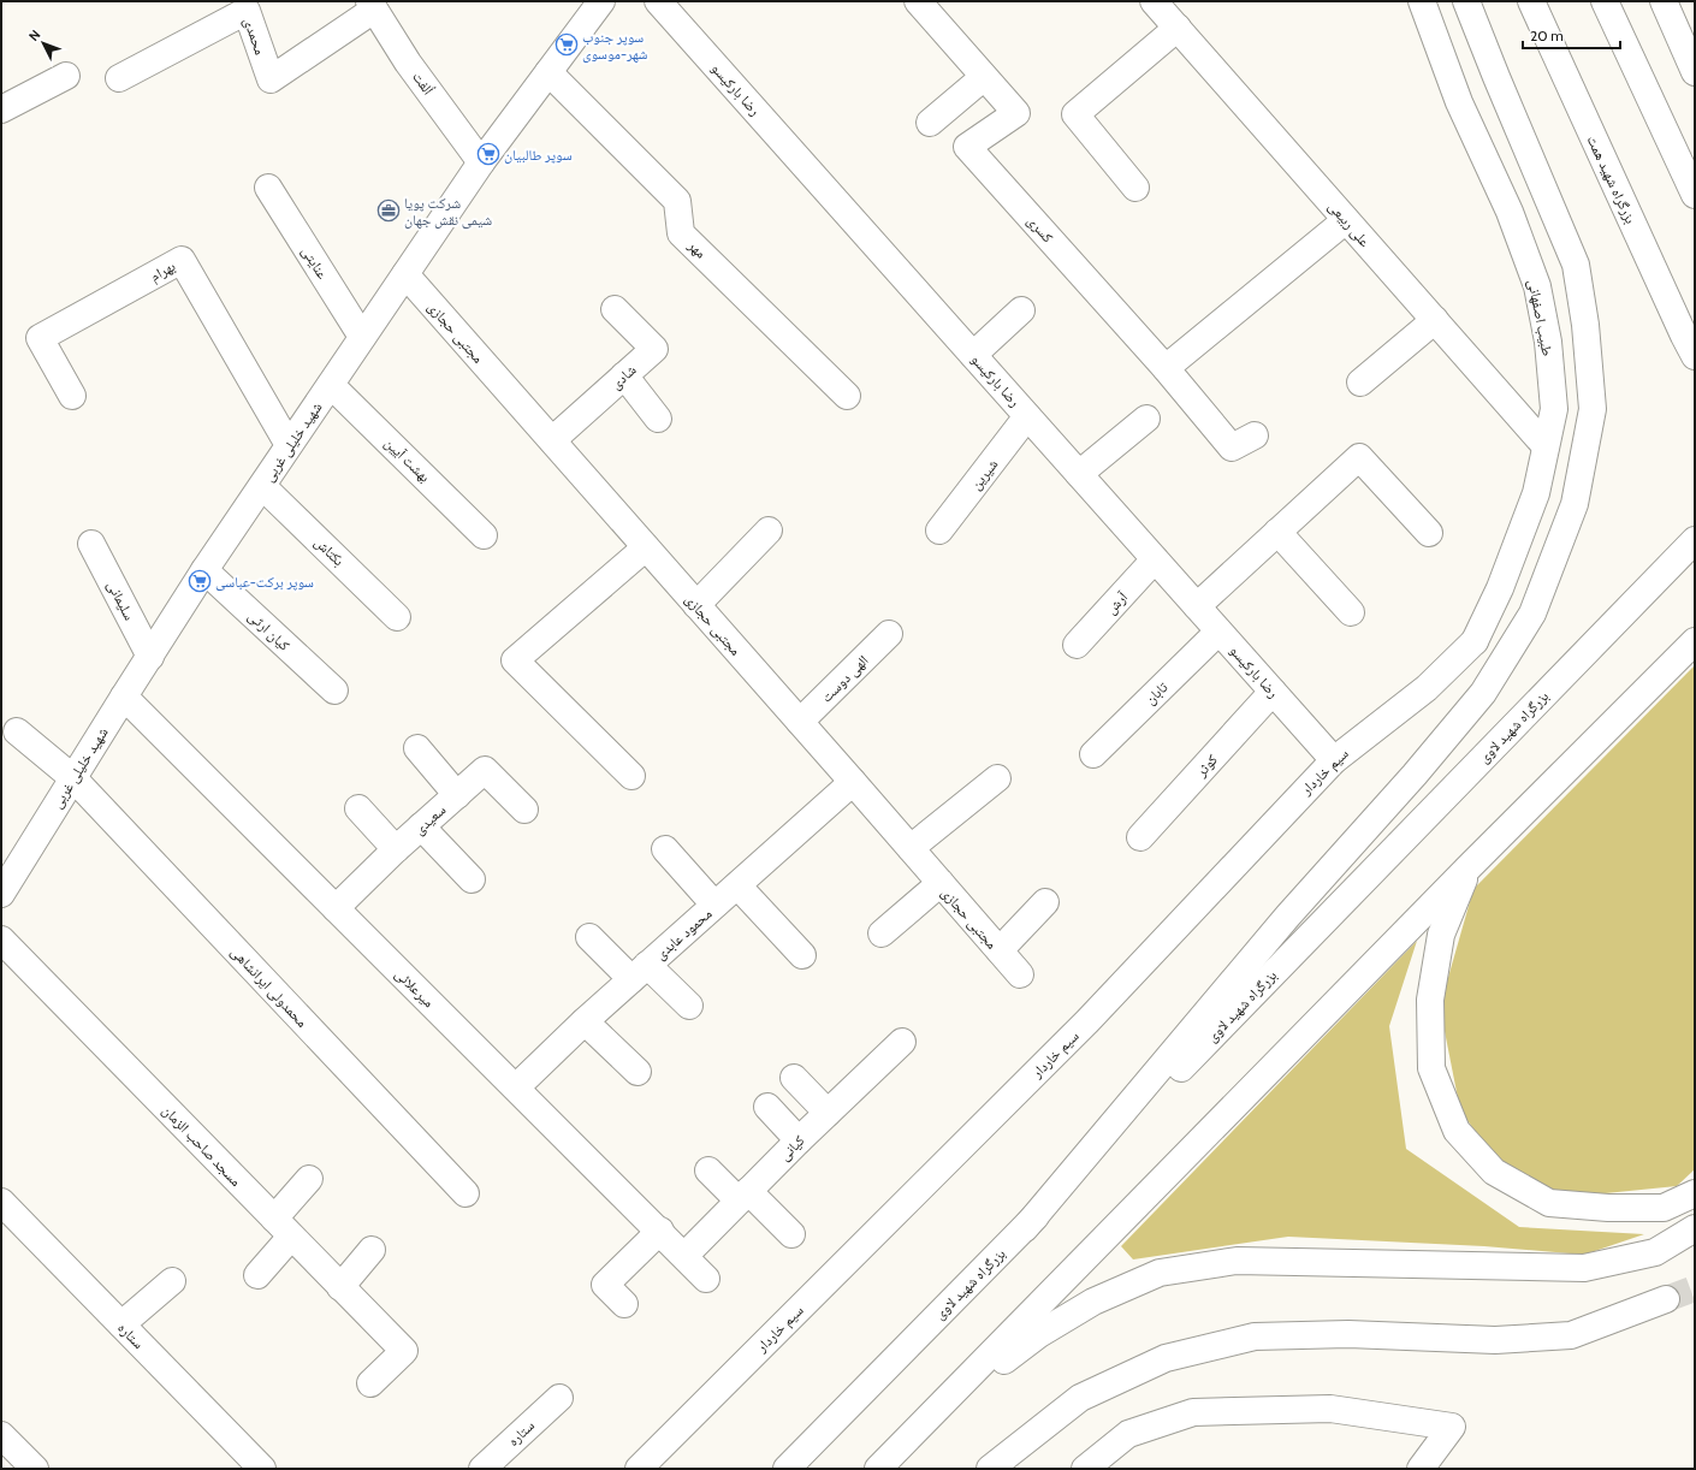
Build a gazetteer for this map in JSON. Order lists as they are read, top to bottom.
{
  "streets": {
    "main road": [
      "محمدی",
      "اُلفت",
      "رضا بارکیسو",
      "بزرگراه شهید همت",
      "علی ربیعی",
      "کسری",
      "مهر",
      "عنایتی",
      "بهرام",
      "طبیب اصفهانی",
      "مجتبی حجازی",
      "شادی",
      "شهید خلیلی غربی",
      "بهشت آیین",
      "شیرین",
      "بکتاش",
      "سلیمانی",
      "آرش",
      "کیان ارثی",
      "الهی دوست",
      "تابان",
      "بزرگراه شهید لاوی",
      "کوثر",
      "سیم خاردار",
      "سعیدی",
      "محمود عابدی",
      "محمدولی ایرانشاهی",
      "میرعلائی",
      "مسجد صاحب الزمان",
      "کیانی",
      "ستاره"
    ]
  },
  "crossings": [
    ["محمدی", "اُلفت"],
    ["اُلفت", "شهید خلیلی غربی"],
    ["رضا بارکیسو", "شیرین"],
    ["رضا بارکیسو", "آرش"],
    ["رضا بارکیسو", "تابان"],
    ["رضا بارکیسو", "کوثر"],
    ["رضا بارکیسو", "سیم خاردار"],
    ["علی ربیعی", "طبیب اصفهانی"],
    ["مهر", "شهید خلیلی غربی"],
    ["عنایتی", "شهید خلیلی غربی"],
    ["بهرام", "شهید خلیلی غربی"],
    ["طبیب اصفهانی", "سیم خاردار"],
    ["مجتبی حجازی", "شادی"],
    ["مجتبی حجازی", "شهید خلیلی غربی"],
    ["مجتبی حجازی", "الهی دوست"],
    ["مجتبی حجازی", "محمود عابدی"],
    ["شهید خلیلی غربی", "بهشت آیین"],
    ["شهید خلیلی غربی", "بکتاش"],
    ["شهید خلیلی غربی", "سلیمانی"],
    ["شهید خلیلی غربی", "کیان ارثی"],
    ["شهید خلیلی غربی", "محمدولی ایرانشاهی"],
    ["شهید خلیلی غربی", "میرعلائی"],
    ["سعیدی", "میرعلائی"],
    ["محمود عابدی", "میرعلائی"],
    ["میرعلائی", "کیانی"]
  ],
  "places": {
    "supermarket": ["سوپر جنوب شهر-موسوی", "سوپر طالبیان", "سوپر برکت-عباسی"],
    "office": ["شرکت پویا شیمی نقش جهان"]
  },
  "scale_bar": "20 m",
  "north": "top left"
}
